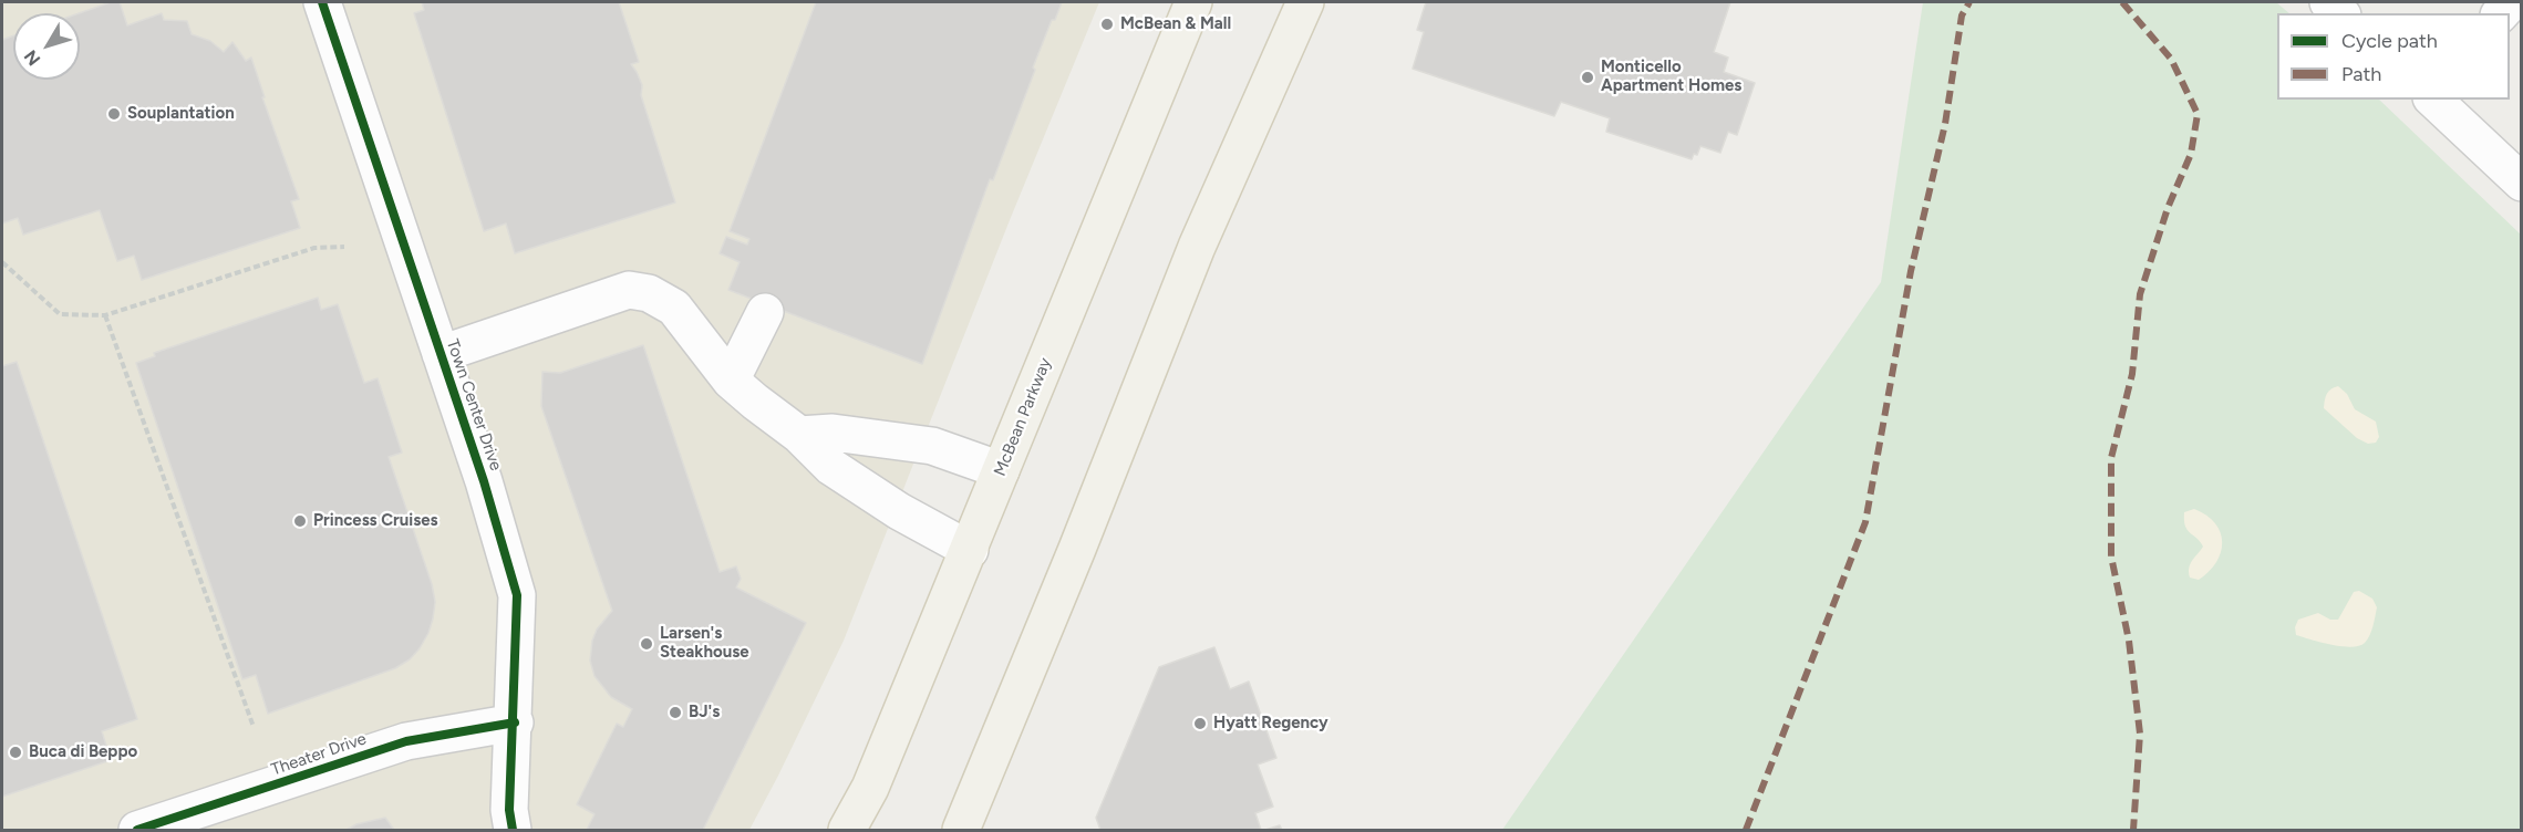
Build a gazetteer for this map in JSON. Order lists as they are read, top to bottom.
{
  "streets": {
    "main road": ["McBean Parkway"],
    "street": ["Town Center Drive", "Theater Drive"]
  },
  "crossings": [
    ["Town Center Drive", "Theater Drive"]
  ],
  "places": [
    "McBean & Mall",
    "Monticello Apartment Homes",
    "Souplantation",
    "Princess Cruises",
    "Larsen's Steakhouse",
    "BJ's",
    "Hyatt Regency",
    "Buca di Beppo"
  ],
  "legend": ["Cycle path", "Path"],
  "north": "bottom left"
}
